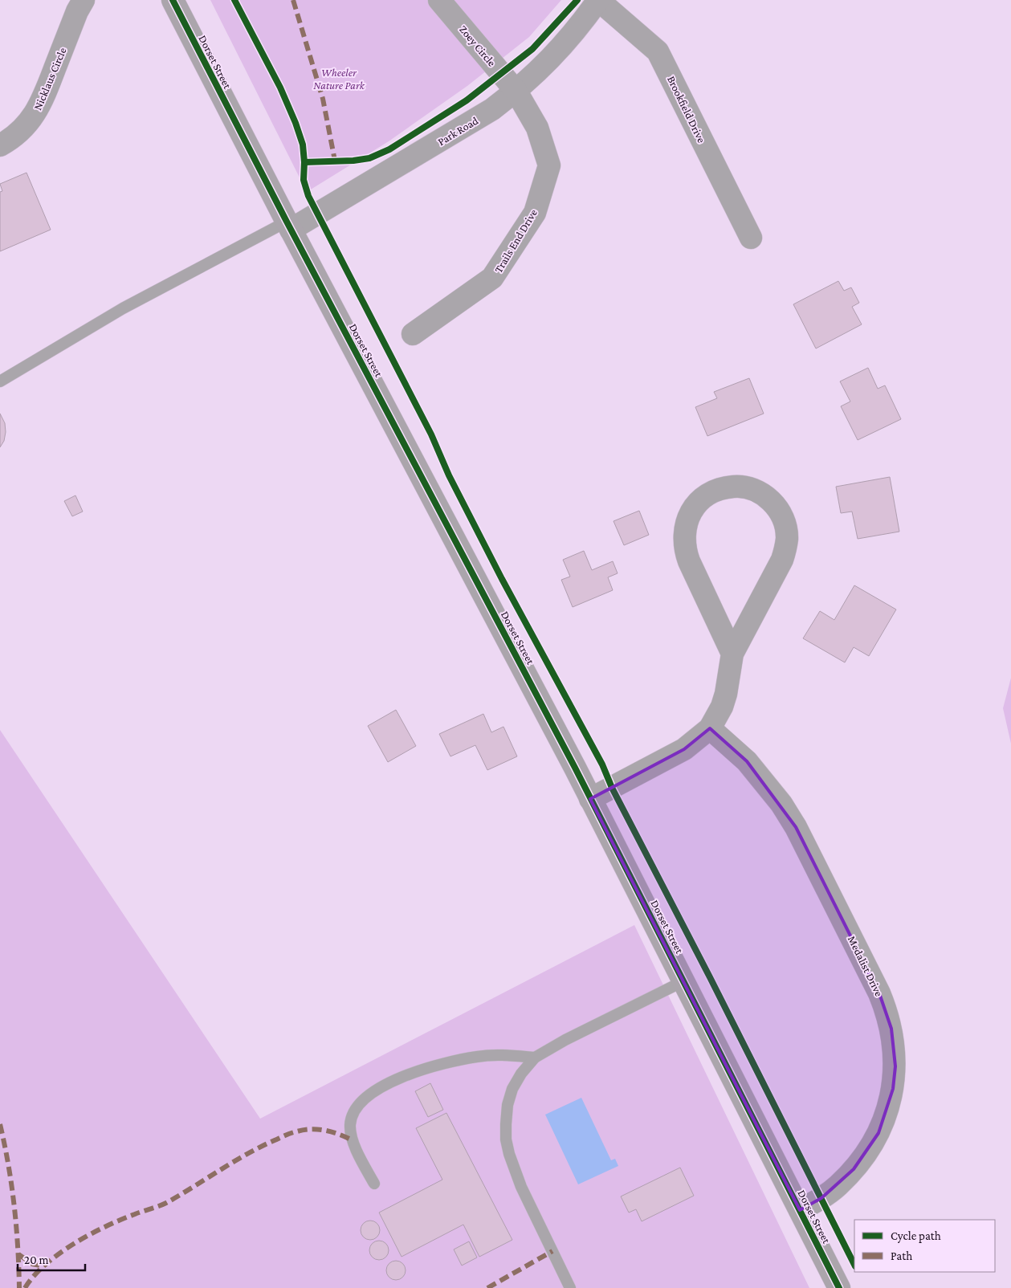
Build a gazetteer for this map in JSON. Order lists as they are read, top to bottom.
{
  "streets": {
    "street": [
      "Zoey Circle",
      "Dorset Street",
      "Nicklaus Circle",
      "Brookfield Drive",
      "Park Road",
      "Trails End Drive",
      "Medalist Drive"
    ]
  },
  "crossings": [
    ["Zoey Circle", "Park Road"],
    ["Zoey Circle", "Trails End Drive"],
    ["Dorset Street", "Park Road"],
    ["Dorset Street", "Medalist Drive"],
    ["Brookfield Drive", "Park Road"],
    ["Park Road", "Trails End Drive"]
  ],
  "parks": ["Wheeler Nature Park"],
  "legend": ["Cycle path", "Path"],
  "scale_bar": "20 m"
}
